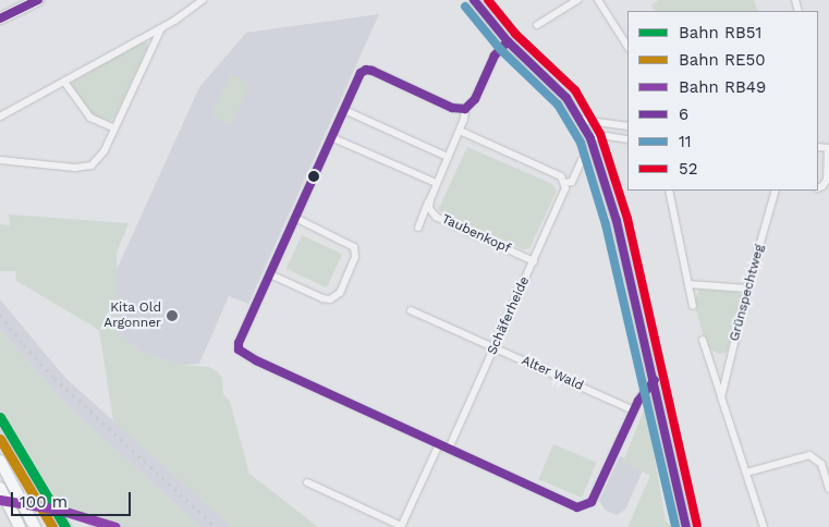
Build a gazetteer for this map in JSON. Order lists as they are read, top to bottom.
{
  "streets": {
    "street": [
      "Taubenkopf",
      "Grünspechtweg",
      "Schäferheide",
      "Alter Wald"
    ]
  },
  "crossings": [
    ["Taubenkopf", "Schäferheide"],
    ["Schäferheide", "Alter Wald"]
  ],
  "places": ["Kita Old Argonner"],
  "lines": [
    "transit line 6",
    "transit line 52",
    "transit line 11",
    "rail line RB51",
    "rail line RE50",
    "rail line RB49"
  ],
  "legend": [
    "Bahn RB51",
    "Bahn RE50",
    "Bahn RB49",
    "6",
    "11",
    "52"
  ],
  "scale_bar": "100 m"
}
